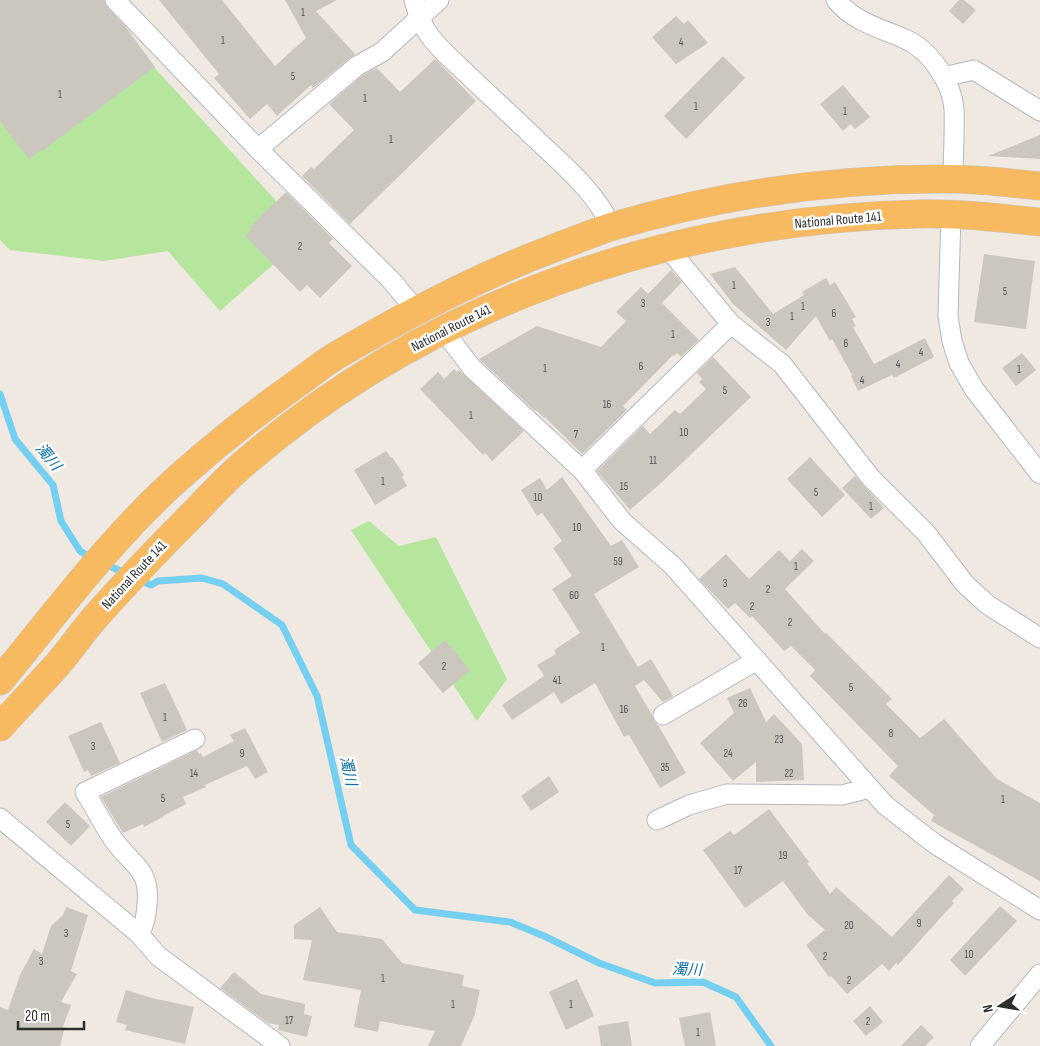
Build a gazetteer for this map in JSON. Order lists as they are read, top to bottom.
{
  "streets": {
    "highway": ["National Route 141"]
  },
  "water": ["濁川"],
  "house_numbers": [
    "1",
    "1",
    "4",
    "5",
    "1",
    "1",
    "1",
    "1",
    "1",
    "2",
    "1",
    "5",
    "3",
    "1",
    "6",
    "1",
    "3",
    "1",
    "6",
    "4",
    "4",
    "6",
    "1",
    "1",
    "4",
    "5",
    "16",
    "1",
    "10",
    "7",
    "11",
    "1",
    "15",
    "5",
    "10",
    "1",
    "10",
    "59",
    "1",
    "3",
    "2",
    "60",
    "2",
    "2",
    "1",
    "2",
    "41",
    "5",
    "26",
    "16",
    "1",
    "8",
    "23",
    "3",
    "9",
    "24",
    "35",
    "14",
    "22",
    "5",
    "1",
    "5",
    "19",
    "17",
    "9",
    "20",
    "3",
    "10",
    "2",
    "3",
    "1",
    "2",
    "1",
    "1",
    "17",
    "2",
    "1"
  ],
  "scale_bar": "20 m",
  "north": "left"
}
